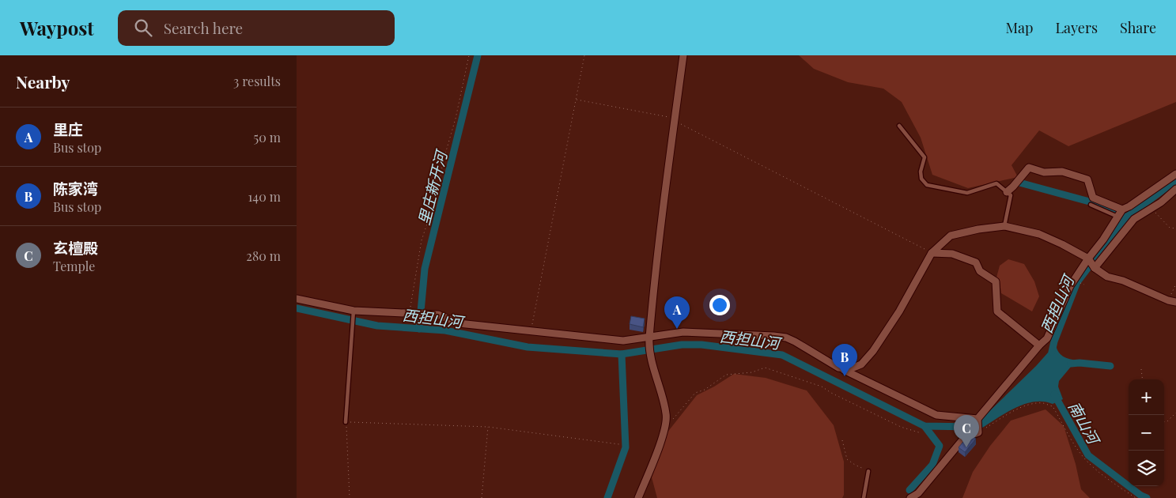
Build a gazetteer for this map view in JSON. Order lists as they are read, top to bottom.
{
  "water": ["里庄新开河", "西担山河", "南山河"],
  "page": {
    "header": "Waypost",
    "search": "Search here",
    "nav": ["Map", "Layers", "Share"],
    "heading": ["Nearby", "3 results"],
    "list": [
      {
        "mark": "A",
        "name": "里庄",
        "note": "Bus stop",
        "value": "50 m"
      },
      {
        "mark": "B",
        "name": "陈家湾",
        "note": "Bus stop",
        "value": "140 m"
      },
      {
        "mark": "C",
        "name": "玄檀殿",
        "note": "Temple",
        "value": "280 m"
      }
    ],
    "pins": ["A", "B", "C"],
    "map_buttons": ["+", "−"]
  }
}
